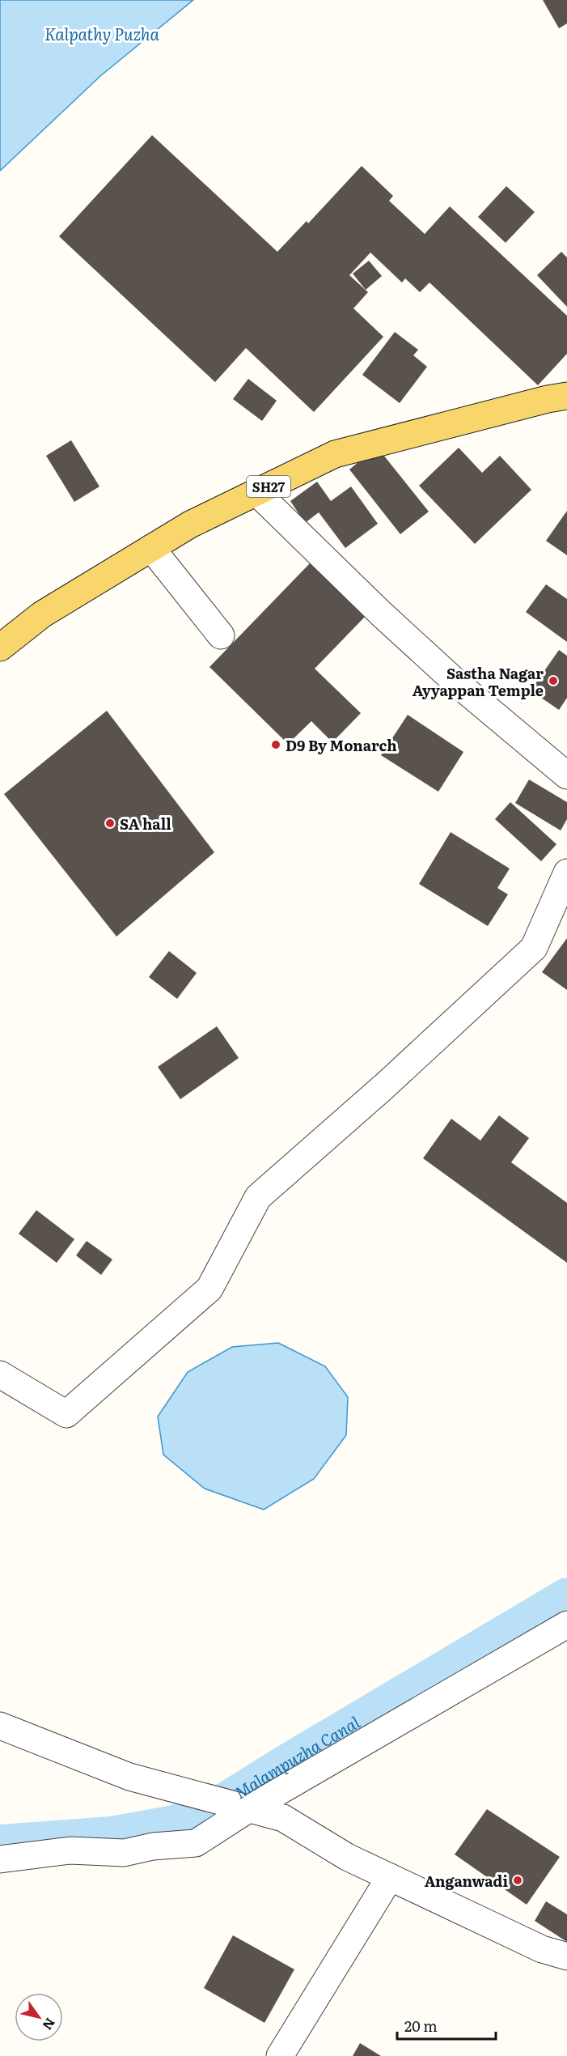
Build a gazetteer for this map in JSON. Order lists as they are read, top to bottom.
{
  "streets": {
    "main road": ["SH27"]
  },
  "water": ["Kalpathy Puzha", "Malampuzha Canal"],
  "places": [
    "Sastha Nagar Ayyappan Temple",
    "D9 By Monarch",
    "SA hall",
    "Anganwadi"
  ],
  "scale_bar": "20 m",
  "north": "bottom right"
}
